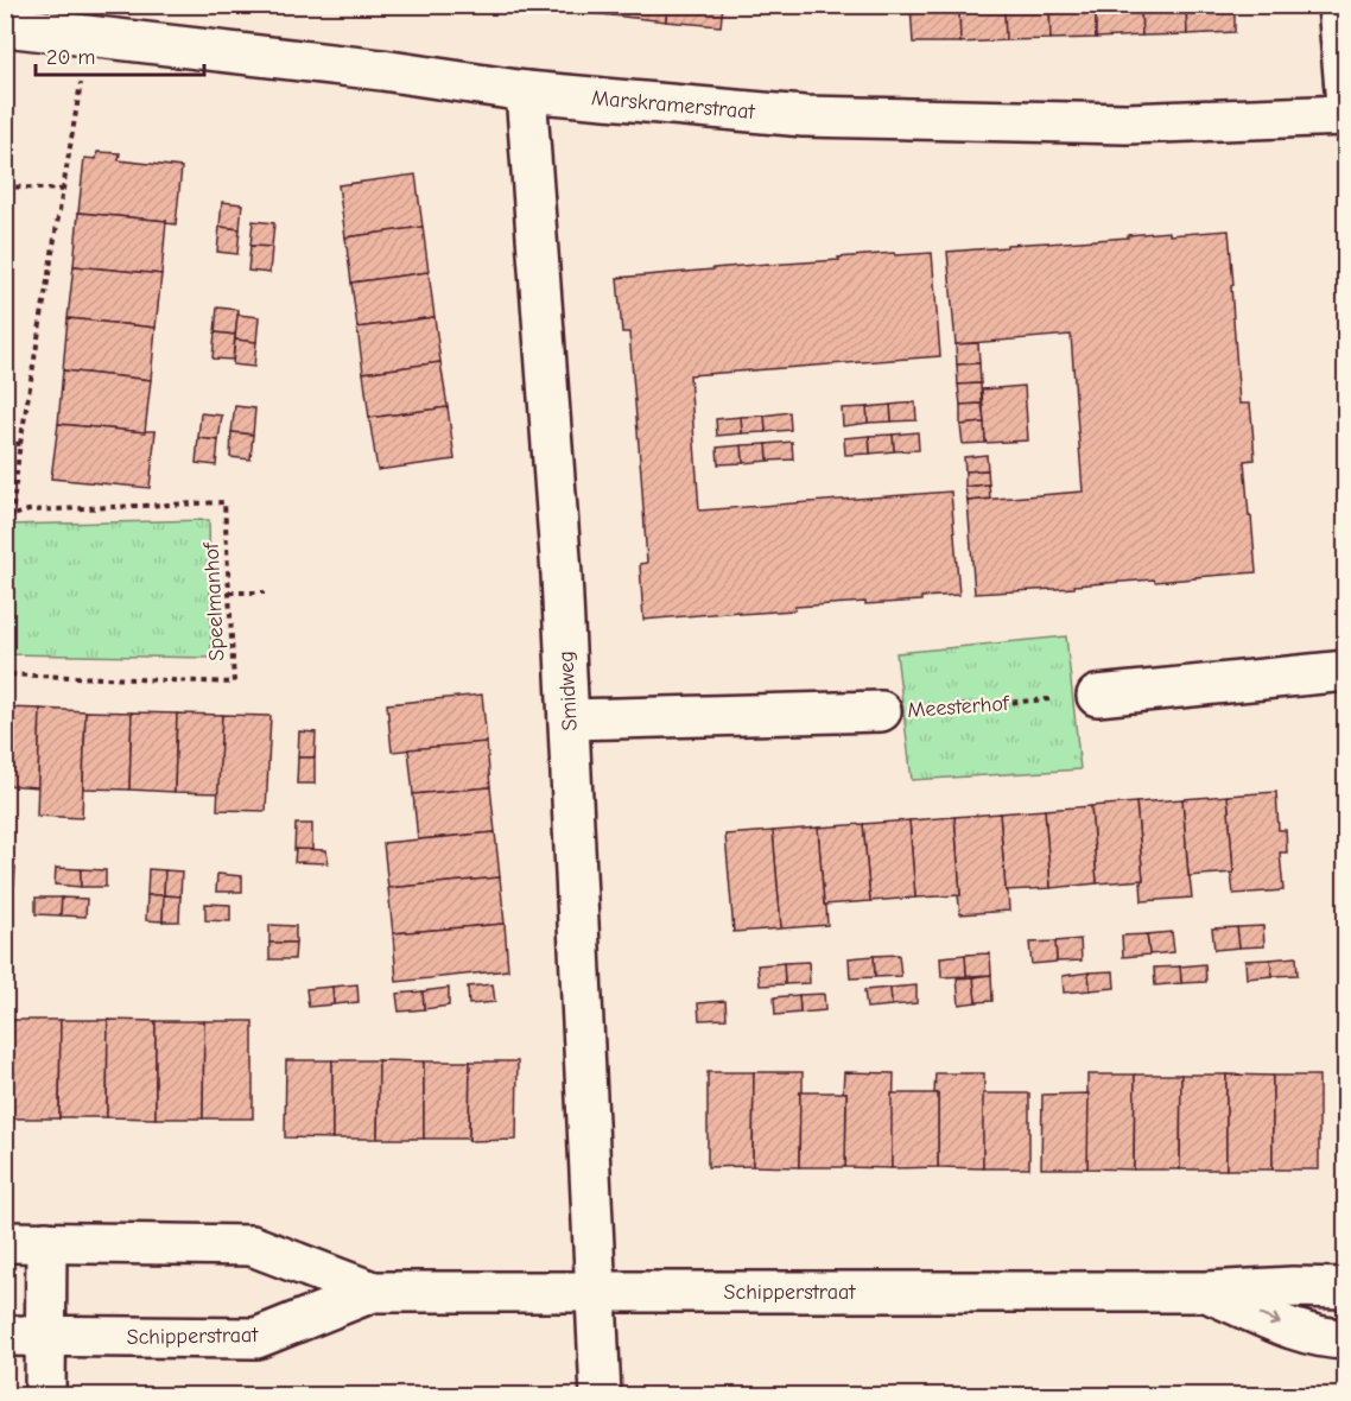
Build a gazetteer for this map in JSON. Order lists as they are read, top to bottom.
{
  "streets": {
    "street": [
      "Marskramerstraat",
      "Smidweg",
      "Meesterhof",
      "Schipperstraat"
    ],
    "path": ["Speelmanhof"]
  },
  "crossings": [
    ["Marskramerstraat", "Smidweg"],
    ["Smidweg", "Meesterhof"],
    ["Smidweg", "Schipperstraat"]
  ],
  "scale_bar": "20 m"
}
